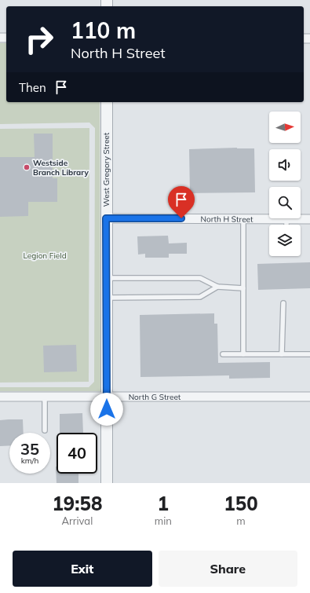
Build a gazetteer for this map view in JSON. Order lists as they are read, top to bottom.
{
  "streets": {
    "street": ["West Gregory Street", "North H Street", "North G Street"]
  },
  "crossings": [
    ["West Gregory Street", "North H Street"],
    ["West Gregory Street", "North G Street"]
  ],
  "parks": ["Legion Field"],
  "places": ["Westside Branch Library"],
  "north": "right",
  "page": {
    "turn": ["110 m", "North H Street"],
    "then": "Then",
    "speed": "35 km/h",
    "limit": "40",
    "eta": [
      "19:58",
      "Arrival",
      "1",
      "min",
      "150",
      "m"
    ],
    "buttons": ["Exit", "Share"]
  }
}
